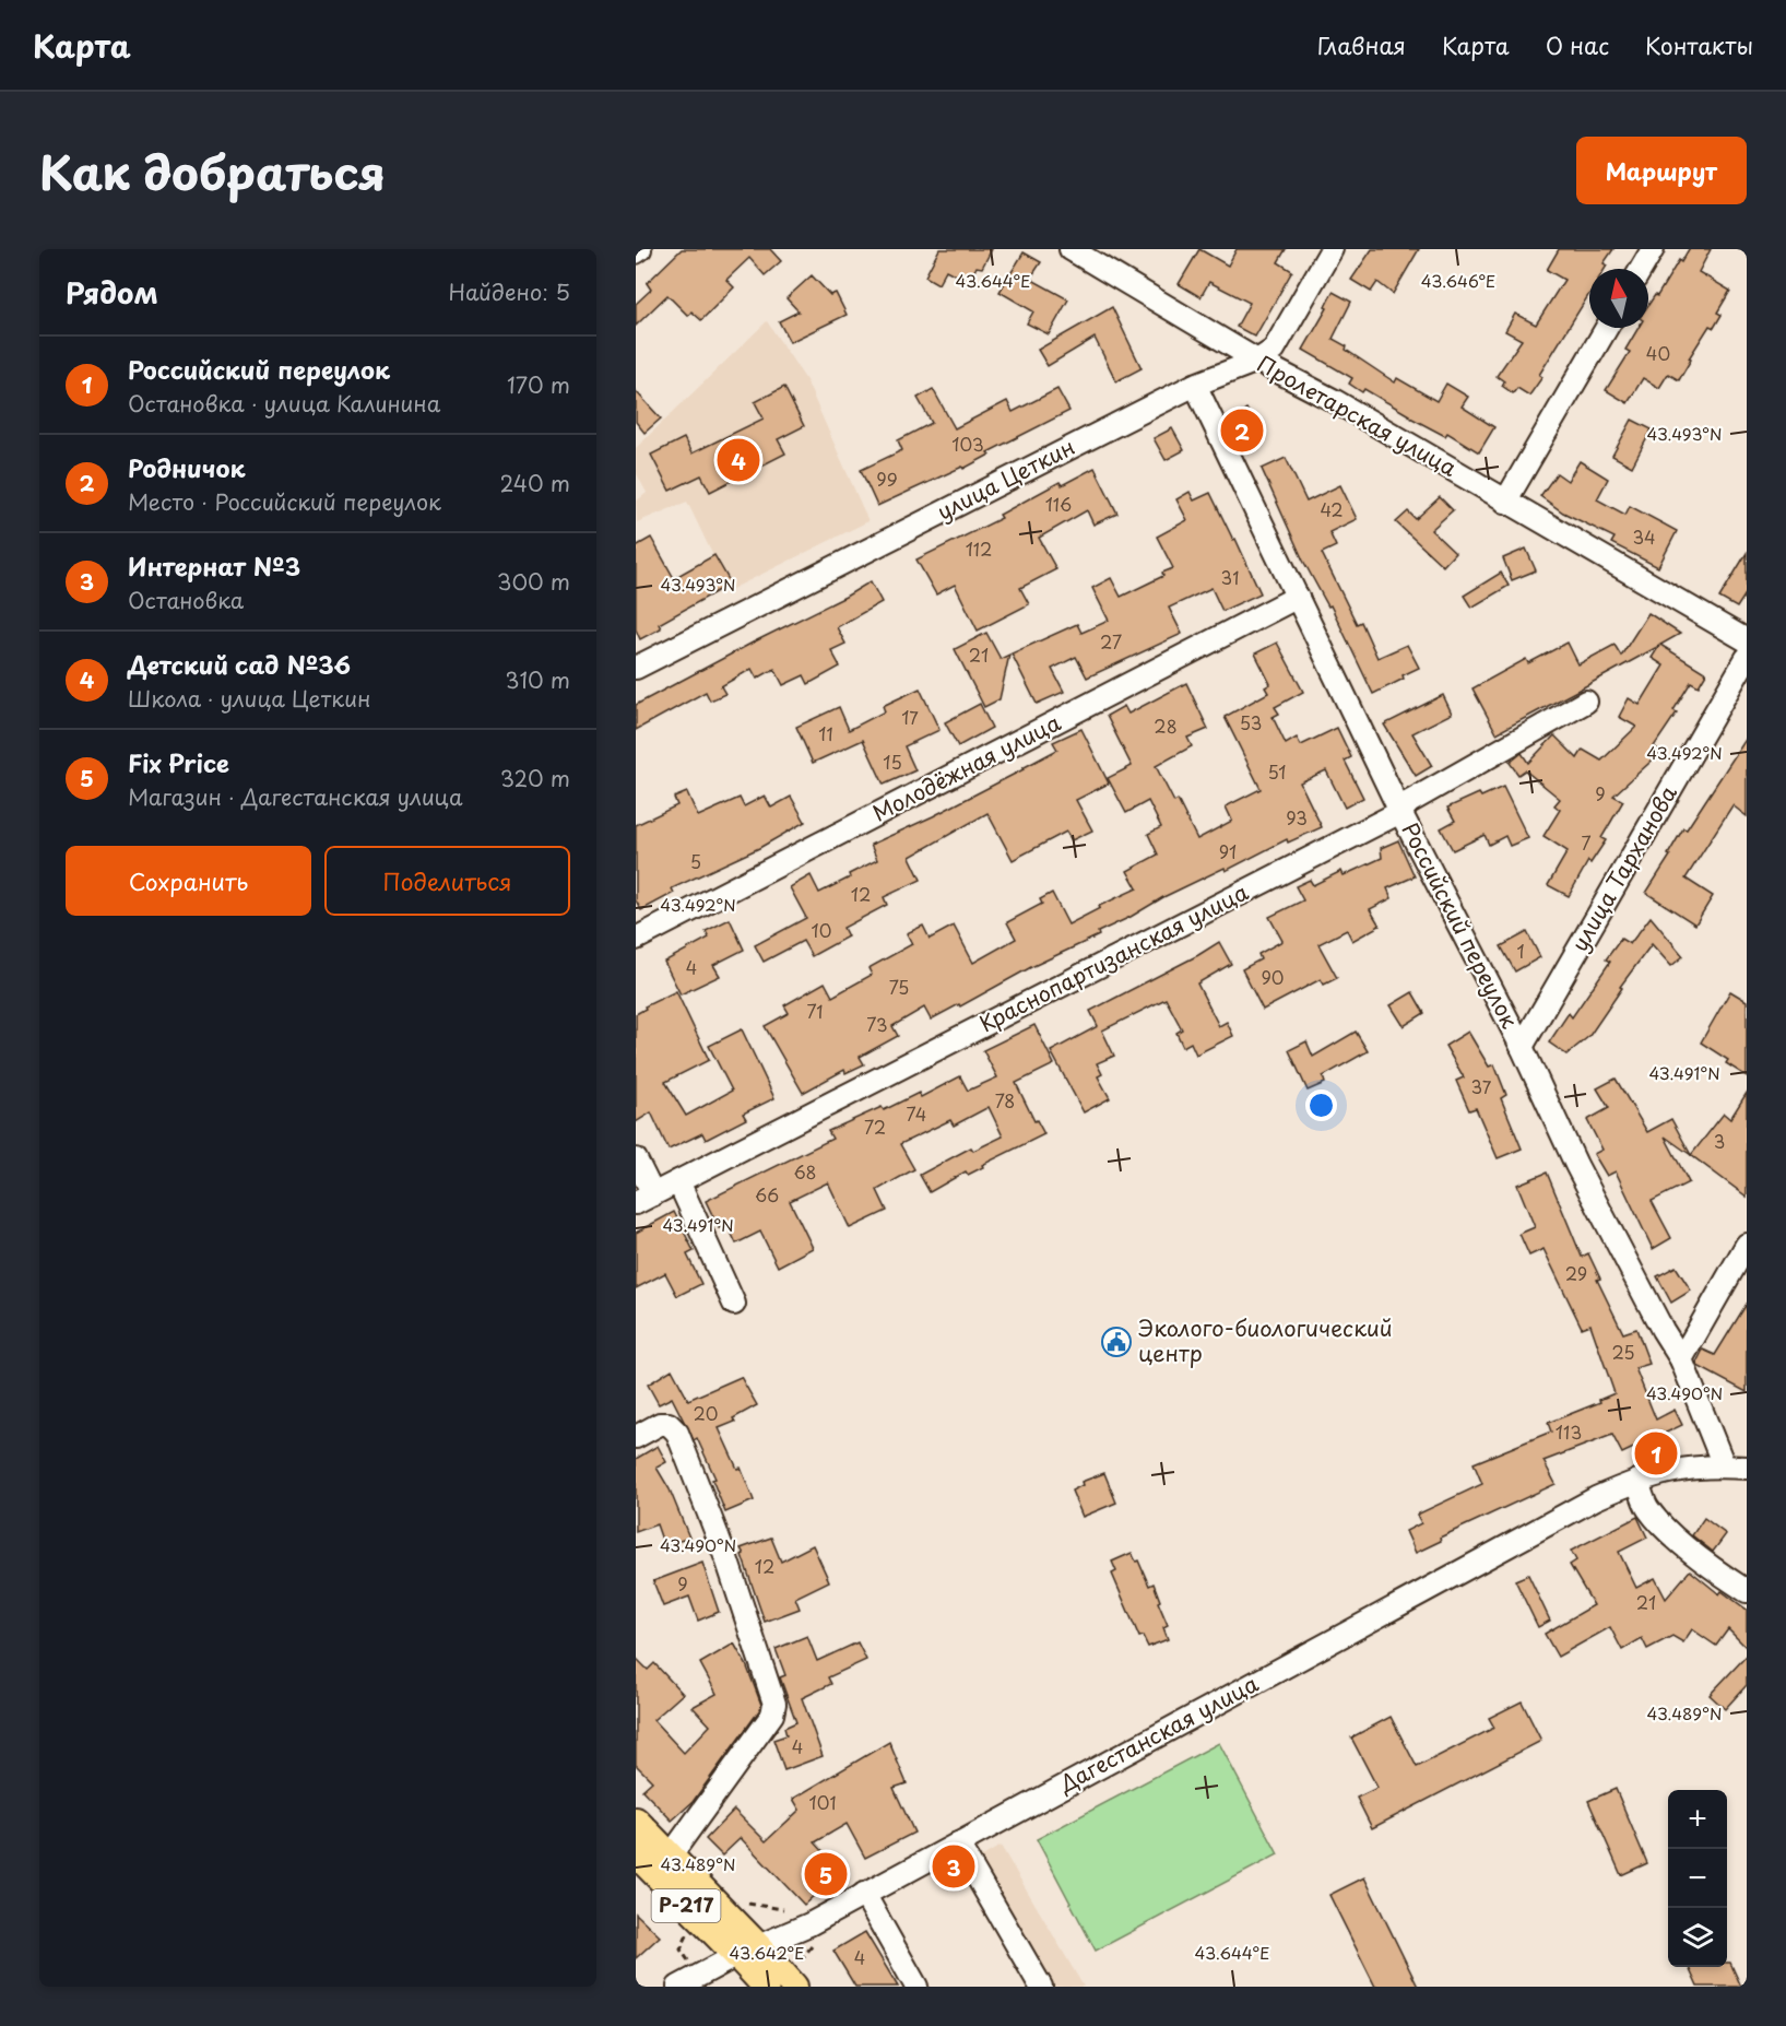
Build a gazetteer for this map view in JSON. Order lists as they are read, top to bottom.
{
  "streets": {
    "main road": ["Р-217"],
    "street": [
      "Пролетарская улица",
      "улица Цеткин",
      "Молодёжная улица",
      "улица Тарханова",
      "Российский переулок",
      "Краснопартизанская улица",
      "Дагестанская улица"
    ]
  },
  "crossings": [
    ["Пролетарская улица", "улица Цеткин"],
    ["улица Цеткин", "Российский переулок"],
    ["Молодёжная улица", "Российский переулок"],
    ["улица Тарханова", "Российский переулок"],
    ["Российский переулок", "Краснопартизанская улица"],
    ["Российский переулок", "Дагестанская улица"],
    ["Дагестанская улица", "Р-217"]
  ],
  "places": {
    "public building": ["Эколого-биологический центр"]
  },
  "house_numbers": [
    "40",
    "103",
    "99",
    "116",
    "42",
    "34",
    "112",
    "31",
    "27",
    "21",
    "17",
    "53",
    "28",
    "11",
    "15",
    "51",
    "9",
    "93",
    "7",
    "91",
    "5",
    "12",
    "10",
    "1",
    "4",
    "90",
    "75",
    "71",
    "73",
    "37",
    "78",
    "74",
    "72",
    "3",
    "68",
    "66",
    "29",
    "25",
    "20",
    "113",
    "12",
    "9",
    "21",
    "4",
    "101",
    "4"
  ],
  "north": "top",
  "page": {
    "header": "Карта",
    "nav": [
      "Главная",
      "Карта",
      "О нас",
      "Контакты"
    ],
    "title": "Как добраться",
    "buttons": [
      "Маршрут",
      ["Сохранить", "Поделиться"]
    ],
    "heading": ["Рядом", "Найдено: 5"],
    "list": [
      {
        "mark": "1",
        "name": "Российский переулок",
        "note": "Остановка · улица Калинина",
        "value": "170 m"
      },
      {
        "mark": "2",
        "name": "Родничок",
        "note": "Место · Российский переулок",
        "value": "240 m"
      },
      {
        "mark": "3",
        "name": "Интернат №3",
        "note": "Остановка",
        "value": "300 m"
      },
      {
        "mark": "4",
        "name": "Детский сад №36",
        "note": "Школа · улица Цеткин",
        "value": "310 m"
      },
      {
        "mark": "5",
        "name": "Fix Price",
        "note": "Магазин · Дагестанская улица",
        "value": "320 m"
      }
    ],
    "pins": [
      "2",
      "4",
      "1",
      "3",
      "5"
    ],
    "map_buttons": ["+", "−"]
  },
  "coordinates": [
    "43.644°E",
    "43.646°E",
    "43.493°N",
    "43.492°N",
    "43.491°N",
    "43.490°N",
    "43.489°N",
    "43.642°E"
  ]
}
